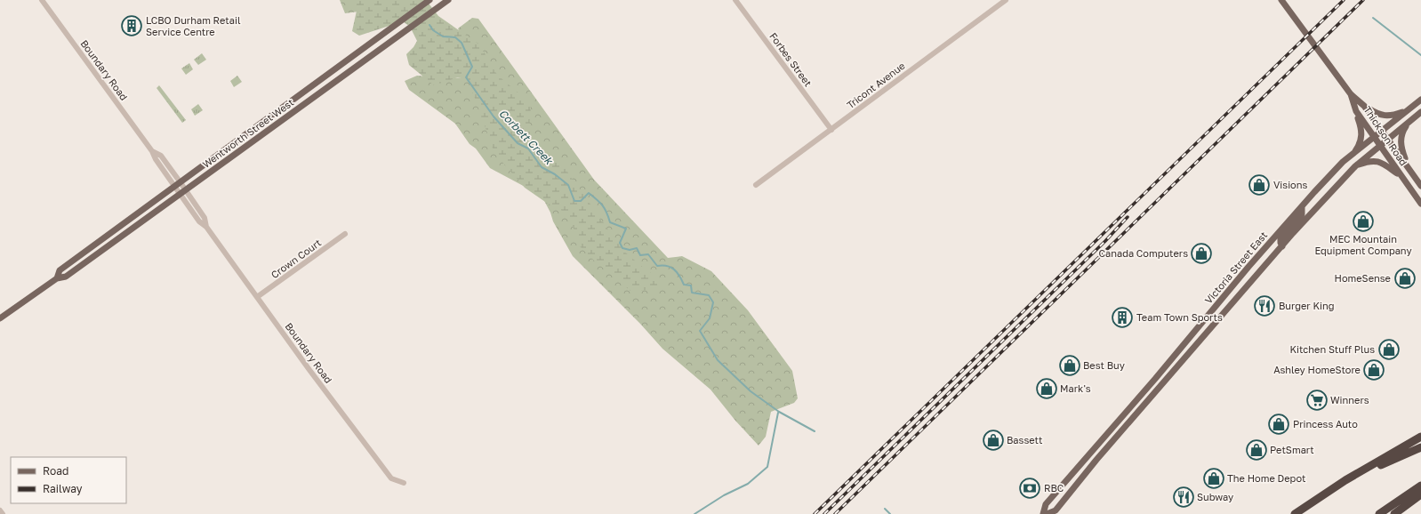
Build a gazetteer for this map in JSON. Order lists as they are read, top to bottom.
{
  "streets": {
    "main road": ["Wentworth Street West", "Thickson Road", "Victoria Street East"],
    "street": [
      "Forbes Street",
      "Boundary Road",
      "Tricont Avenue",
      "Crown Court"
    ]
  },
  "crossings": [
    ["Forbes Street", "Tricont Avenue"],
    ["Boundary Road", "Wentworth Street West"],
    ["Boundary Road", "Crown Court"],
    ["Thickson Road", "Victoria Street East"]
  ],
  "water": ["Corbett Creek"],
  "places": {
    "building": ["LCBO Durham Retail Service Centre", "Team Town Sports"],
    "shop": [
      "Visions",
      "MEC Mountain Equipment Company",
      "Canada Computers",
      "HomeSense",
      "Kitchen Stuff Plus",
      "Best Buy",
      "Ashley HomeStore",
      "Mark's",
      "Princess Auto",
      "Bassett",
      "PetSmart",
      "The Home Depot"
    ],
    "restaurant": ["Burger King", "Subway"],
    "supermarket": ["Winners"],
    "bank": ["RBC"]
  },
  "legend": ["Road", "Railway"]
}
